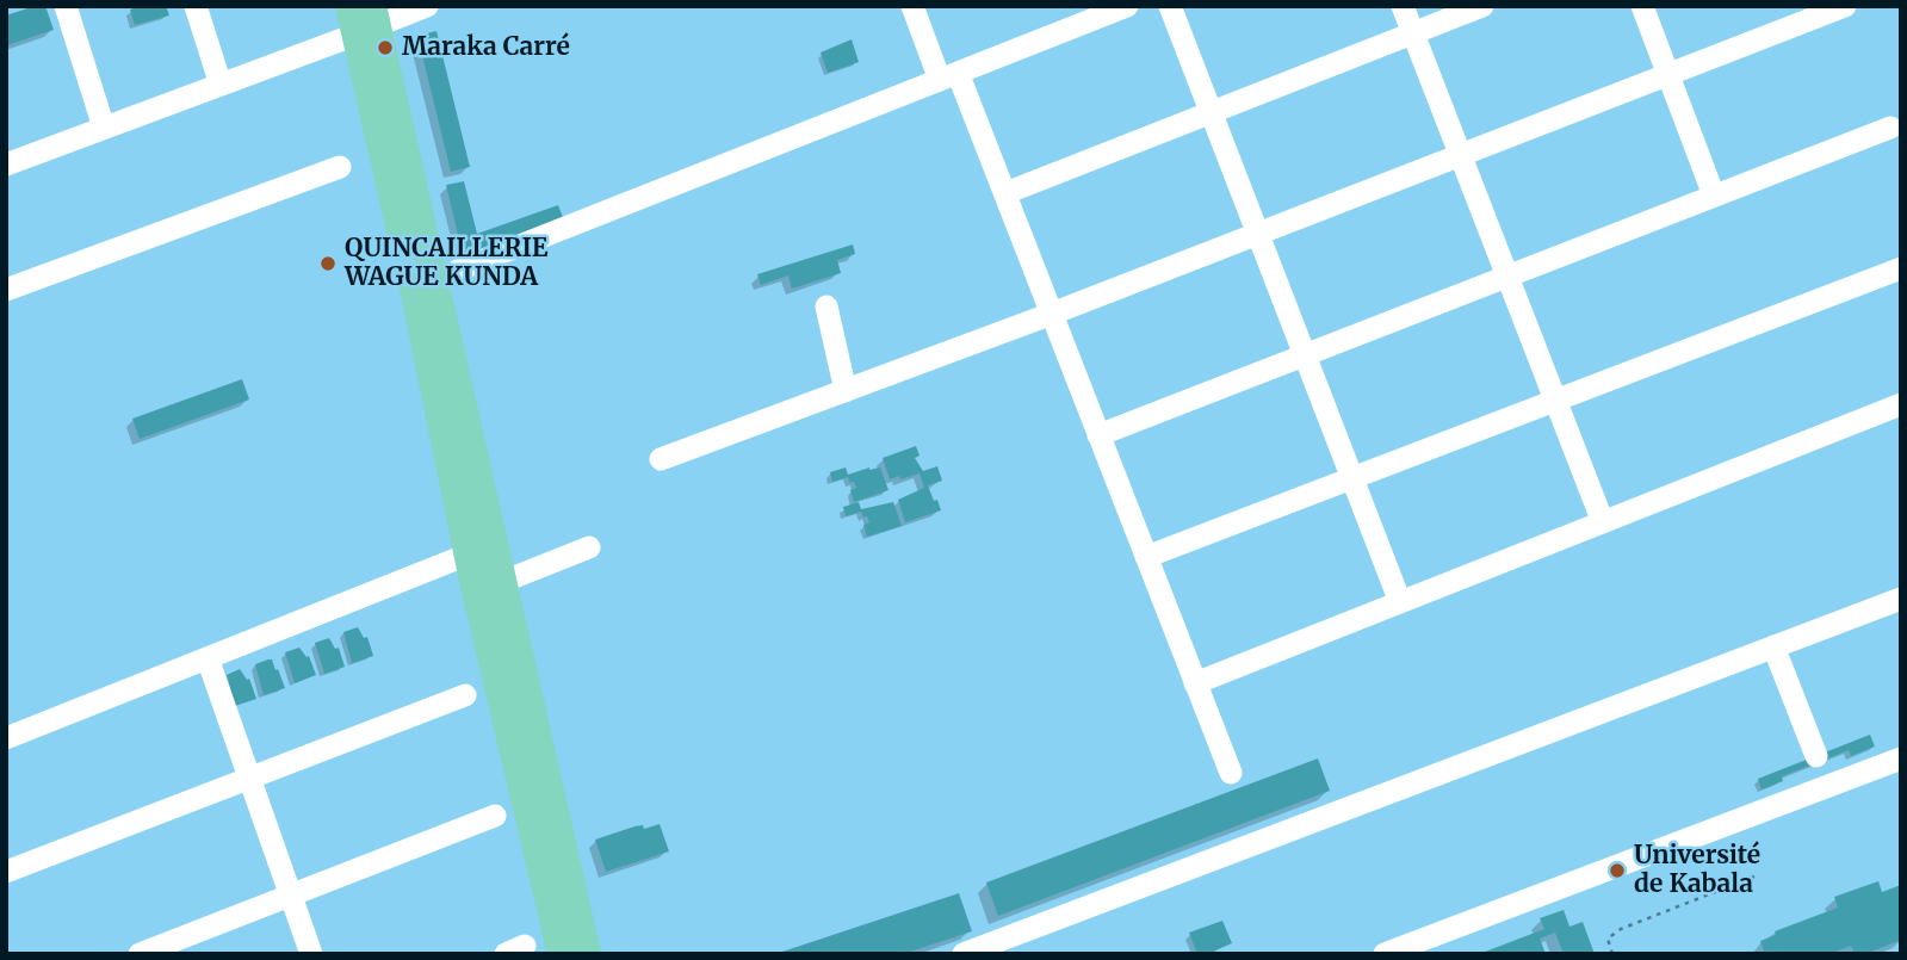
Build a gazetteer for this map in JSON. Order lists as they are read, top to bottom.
{
  "places": ["Maraka Carré", "QUINCAILLERIE WAGUE KUNDA", "Université de Kabala"]
}
